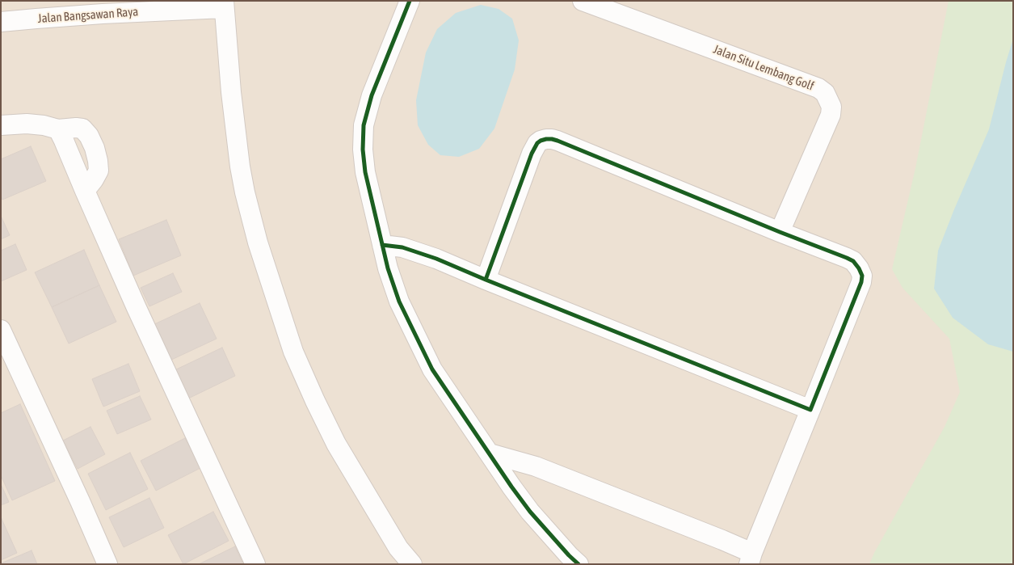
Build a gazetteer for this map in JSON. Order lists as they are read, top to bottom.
{
  "streets": {
    "street": ["Jalan Bangsawan Raya", "Jalan Situ Lembang Golf"]
  }
}
